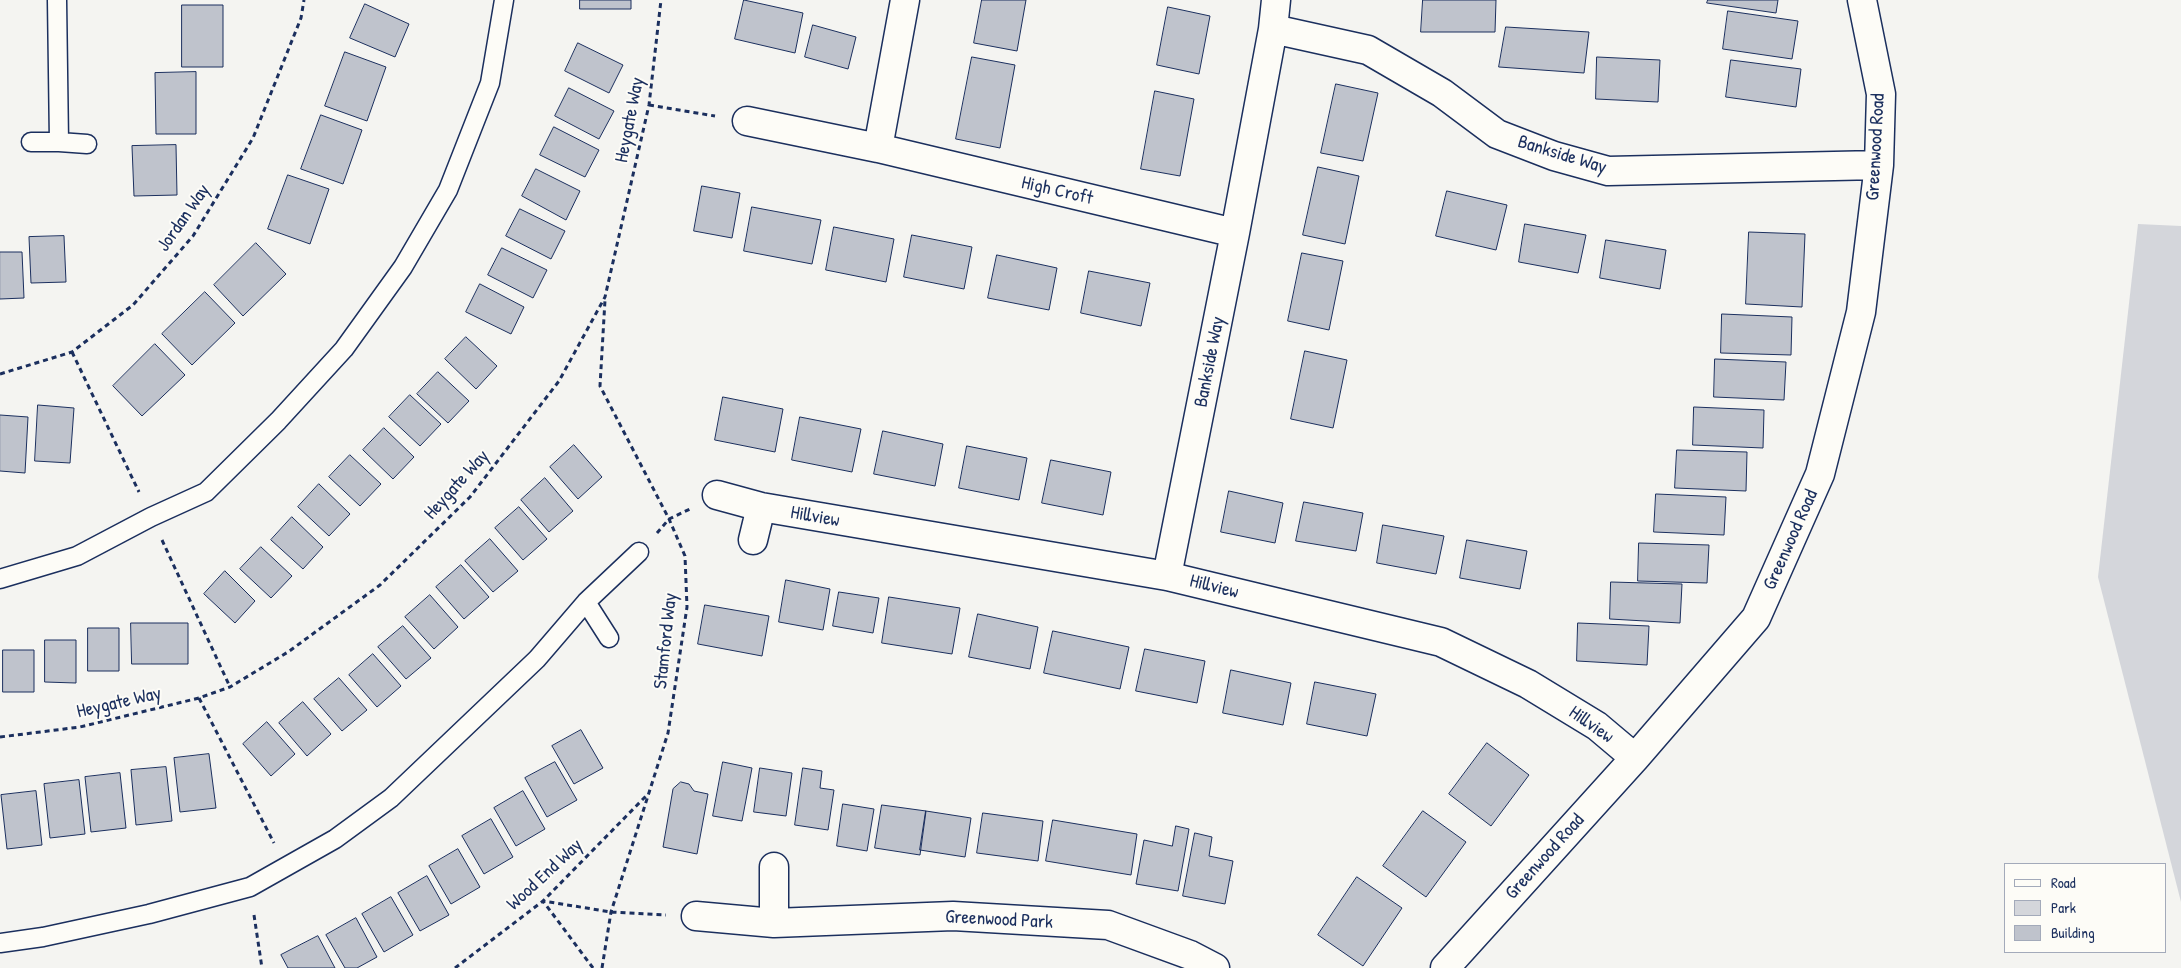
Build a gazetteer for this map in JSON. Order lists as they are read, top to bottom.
{
  "streets": {
    "street": [
      "Greenwood Road",
      "Bankside Way",
      "High Croft",
      "Hillview",
      "Greenwood Park"
    ],
    "path": [
      "Heygate Way",
      "Jordan Way",
      "Stamford Way",
      "Wood End Way"
    ]
  },
  "crossings": [
    ["Heygate Way", "Stamford Way"],
    ["Greenwood Road", "Bankside Way"],
    ["Greenwood Road", "Hillview"],
    ["Bankside Way", "High Croft"],
    ["Bankside Way", "Hillview"],
    ["Stamford Way", "Wood End Way"]
  ],
  "legend": ["Road", "Park", "Building"]
}
